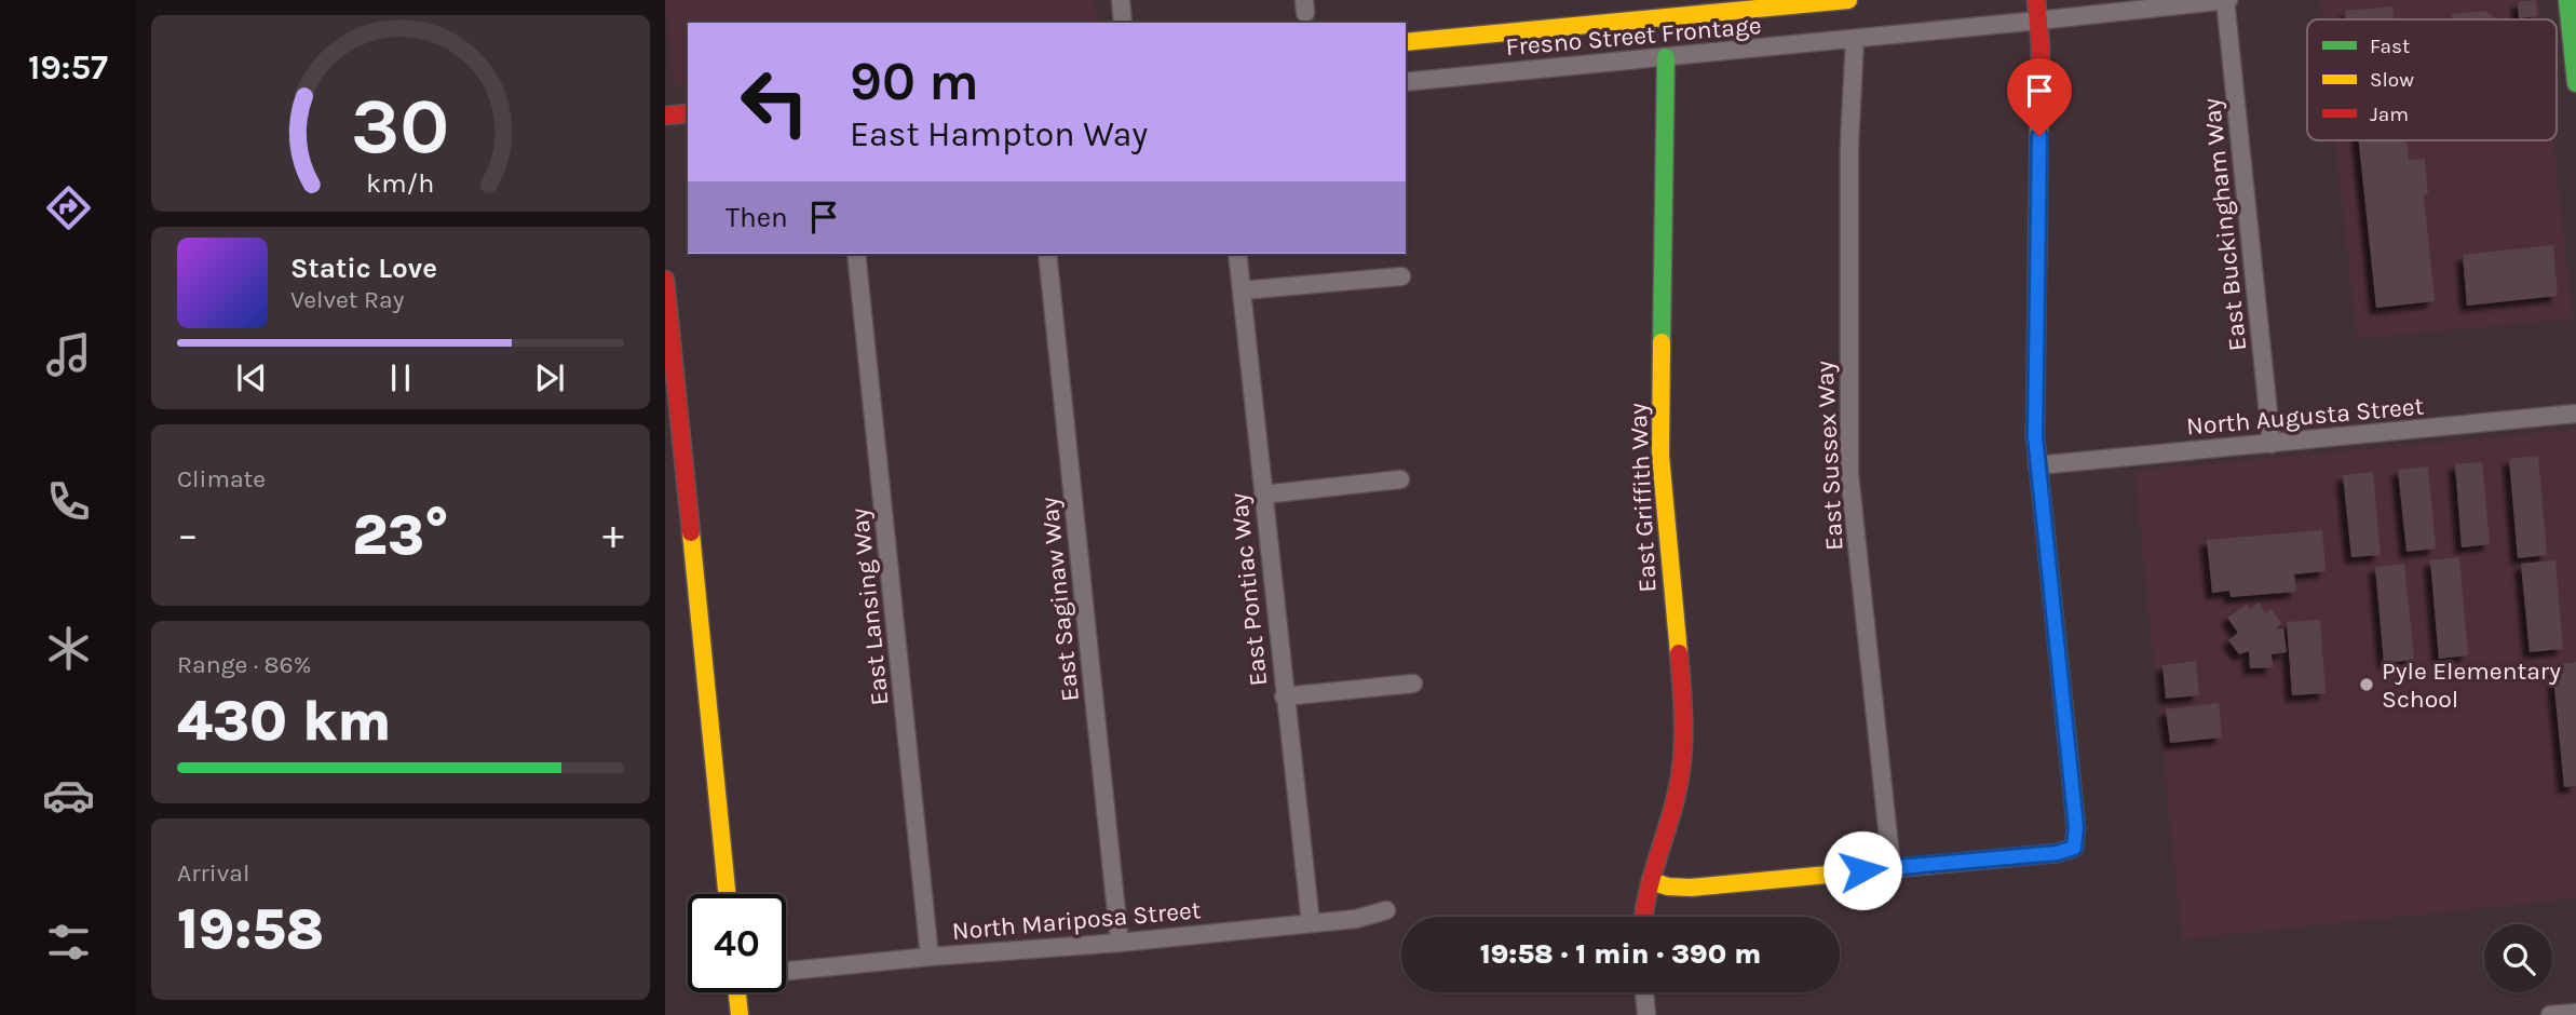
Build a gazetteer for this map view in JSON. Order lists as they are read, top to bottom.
{
  "streets": {
    "street": [
      "Fresno Street Frontage",
      "East Buckingham Way",
      "North Augusta Street",
      "East Sussex Way",
      "East Griffith Way",
      "East Pontiac Way",
      "East Saginaw Way",
      "East Lansing Way",
      "North Mariposa Street"
    ]
  },
  "crossings": [
    ["Fresno Street Frontage", "East Buckingham Way"],
    ["Fresno Street Frontage", "East Sussex Way"],
    ["Fresno Street Frontage", "East Griffith Way"],
    ["East Buckingham Way", "North Augusta Street"],
    ["East Pontiac Way", "North Mariposa Street"],
    ["East Saginaw Way", "North Mariposa Street"],
    ["East Lansing Way", "North Mariposa Street"]
  ],
  "places": ["Pyle Elementary School"],
  "legend": ["Fast", "Slow", "Jam"],
  "page": {
    "tabs": "19:57",
    "turn": ["90 m", "East Hampton Way"],
    "then": "Then",
    "song": ["Static Love", "Velvet Ray"],
    "tile": [
      "Climate",
      ["Range · 86%", "430 km"],
      ["Arrival", "19:58"]
    ],
    "heat": ["−", "23°", "+"],
    "limit": "40",
    "trip": "19:58 · 1 min · 390 m",
    "gauge": ["30", "km/h"]
  }
}
